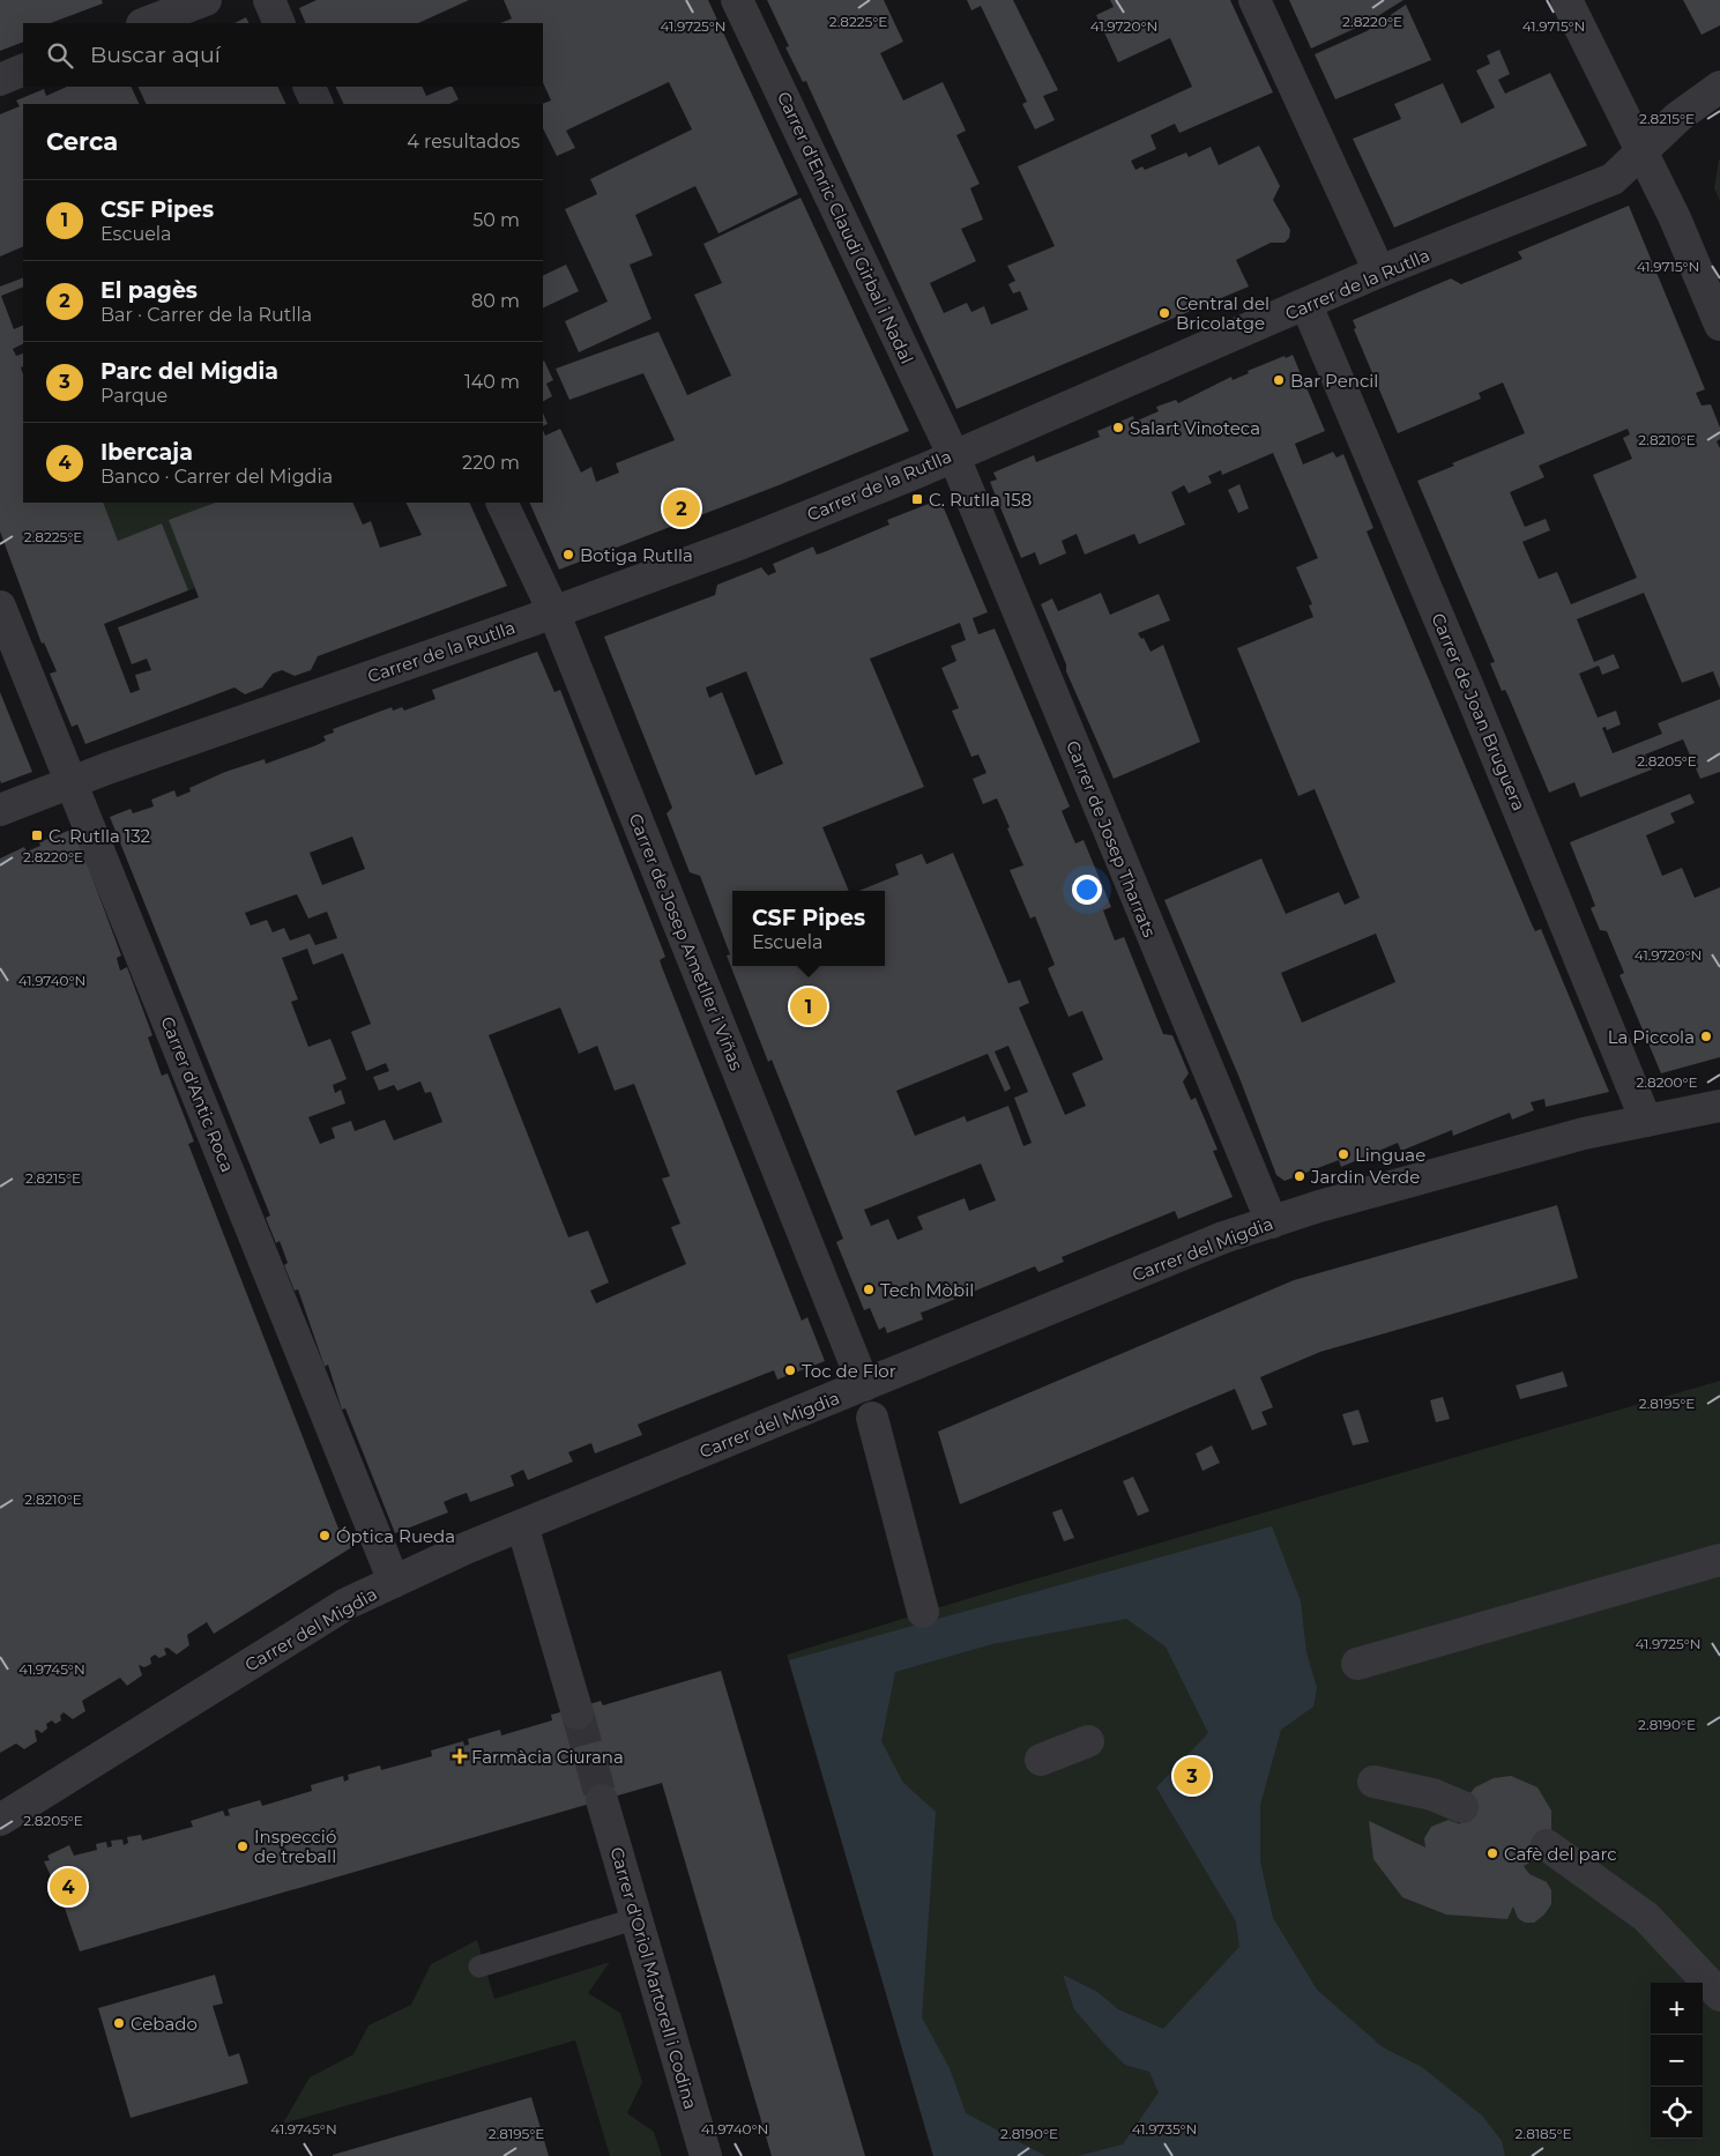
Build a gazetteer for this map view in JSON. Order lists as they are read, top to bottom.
{
  "streets": {
    "street": [
      "Carrer d'Enric Claudi Girbal i Nadal",
      "Carrer de la Rutlla",
      "Carrer de Joan Bruguera",
      "Carrer de Josep Tharrats",
      "Carrer de Josep Ametller i Viñas",
      "Carrer d'Antic Roca",
      "Carrer del Migdia",
      "Carrer d'Oriol Martorell i Codina"
    ]
  },
  "crossings": [
    ["Carrer d'Enric Claudi Girbal i Nadal", "Carrer de la Rutlla"],
    ["Carrer d'Enric Claudi Girbal i Nadal", "Carrer de Josep Tharrats"],
    ["Carrer de la Rutlla", "Carrer de Joan Bruguera"],
    ["Carrer de la Rutlla", "Carrer de Josep Tharrats"],
    ["Carrer de la Rutlla", "Carrer de Josep Ametller i Viñas"],
    ["Carrer de la Rutlla", "Carrer d'Antic Roca"],
    ["Carrer de Joan Bruguera", "Carrer del Migdia"],
    ["Carrer de Josep Tharrats", "Carrer del Migdia"],
    ["Carrer de Josep Ametller i Viñas", "Carrer del Migdia"],
    ["Carrer d'Antic Roca", "Carrer del Migdia"]
  ],
  "places": {
    "other": [
      "Central del Bricolatge",
      "Bar Pencil",
      "Salart Vinoteca",
      "Botiga Rutlla",
      "La Piccola",
      "Linguae",
      "Jardin Verde",
      "Tech Mòbil",
      "Toc de Flor",
      "Óptica Rueda",
      "Inspecció de treball",
      "Cafè del parc",
      "Cebado"
    ],
    "transit": ["C. Rutlla 158", "C. Rutlla 132"],
    "health": ["Farmàcia Ciurana"]
  },
  "page": {
    "search": "Buscar aquí",
    "heading": ["Cerca", "4 resultados"],
    "list": [
      {
        "mark": "1",
        "name": "CSF Pipes",
        "note": "Escuela",
        "value": "50 m"
      },
      {
        "mark": "2",
        "name": "El pagès",
        "note": "Bar · Carrer de la Rutlla",
        "value": "80 m"
      },
      {
        "mark": "3",
        "name": "Parc del Migdia",
        "note": "Parque",
        "value": "140 m"
      },
      {
        "mark": "4",
        "name": "Ibercaja",
        "note": "Banco · Carrer del Migdia",
        "value": "220 m"
      }
    ],
    "pins": [
      "2",
      "1",
      "3",
      "4"
    ],
    "popup": ["CSF Pipes", "Escuela"],
    "map_buttons": ["+", "−"]
  },
  "coordinates": [
    "2.8225°E",
    "2.8220°E",
    "41.9725°N",
    "41.9715°N",
    "41.9720°N",
    "2.8215°E",
    "2.8210°E",
    "2.8205°E",
    "41.9740°N",
    "2.8200°E",
    "2.8195°E",
    "41.9745°N",
    "2.8190°E",
    "41.9735°N",
    "2.8185°E"
  ]
}
